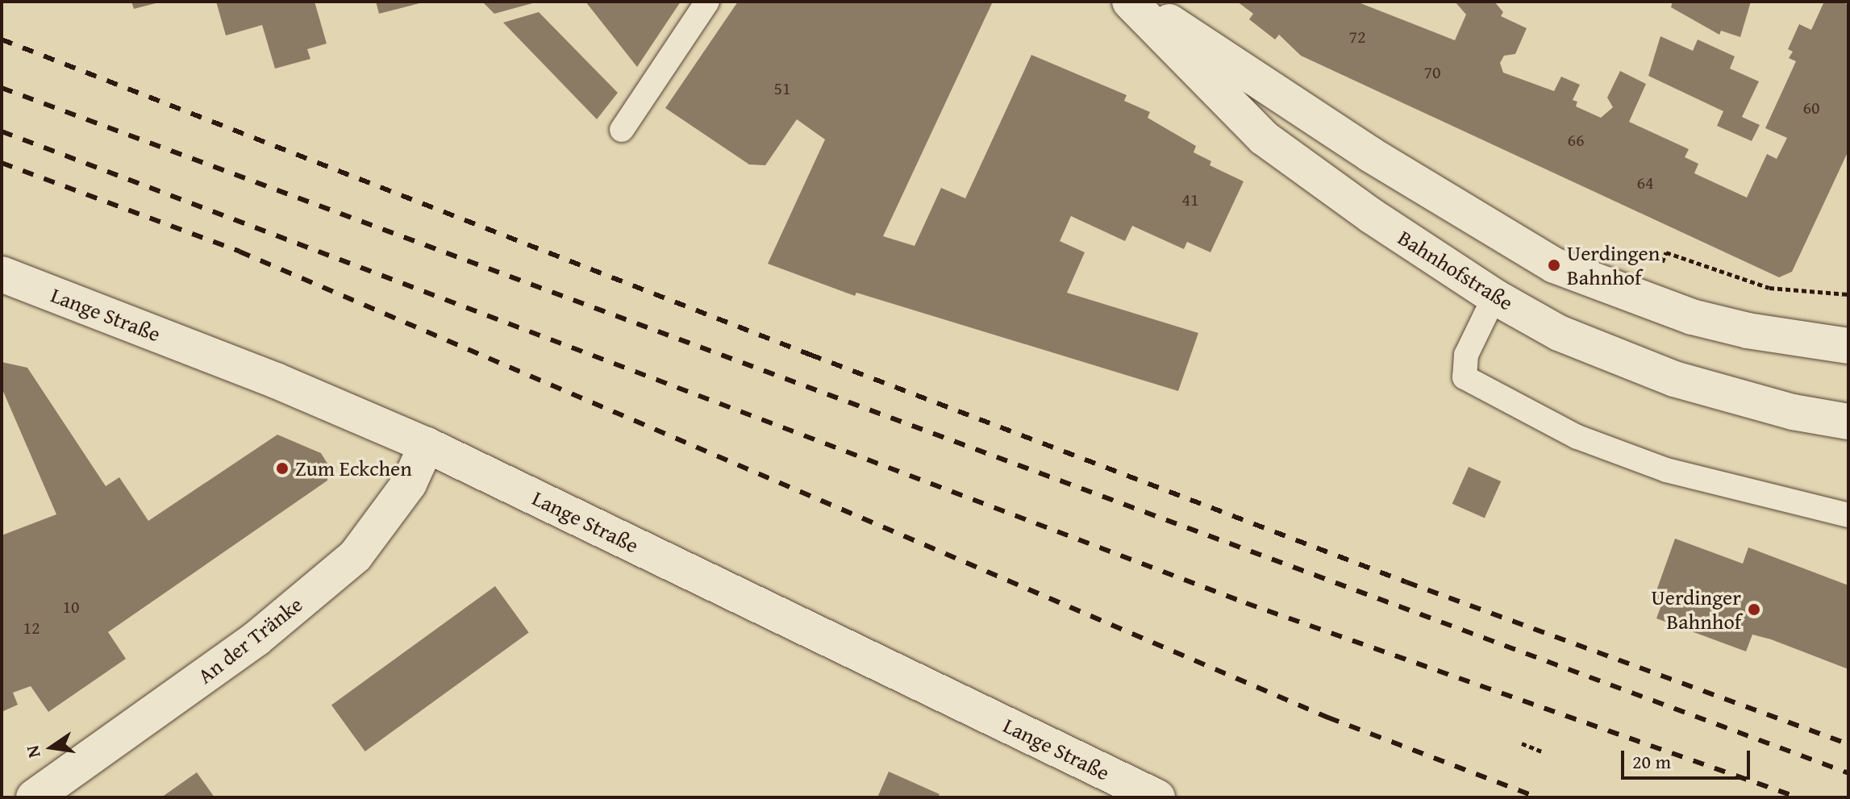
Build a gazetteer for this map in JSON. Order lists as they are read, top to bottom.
{
  "streets": {
    "street": ["Bahnhofstraße", "Lange Straße", "An der Tränke"]
  },
  "crossings": [
    ["Lange Straße", "An der Tränke"]
  ],
  "places": ["Uerdingen Bahnhof", "Zum Eckchen", "Uerdinger Bahnhof"],
  "house_numbers": [
    "72",
    "70",
    "51",
    "60",
    "66",
    "64",
    "41",
    "10",
    "12"
  ],
  "scale_bar": "20 m",
  "north": "left"
}
